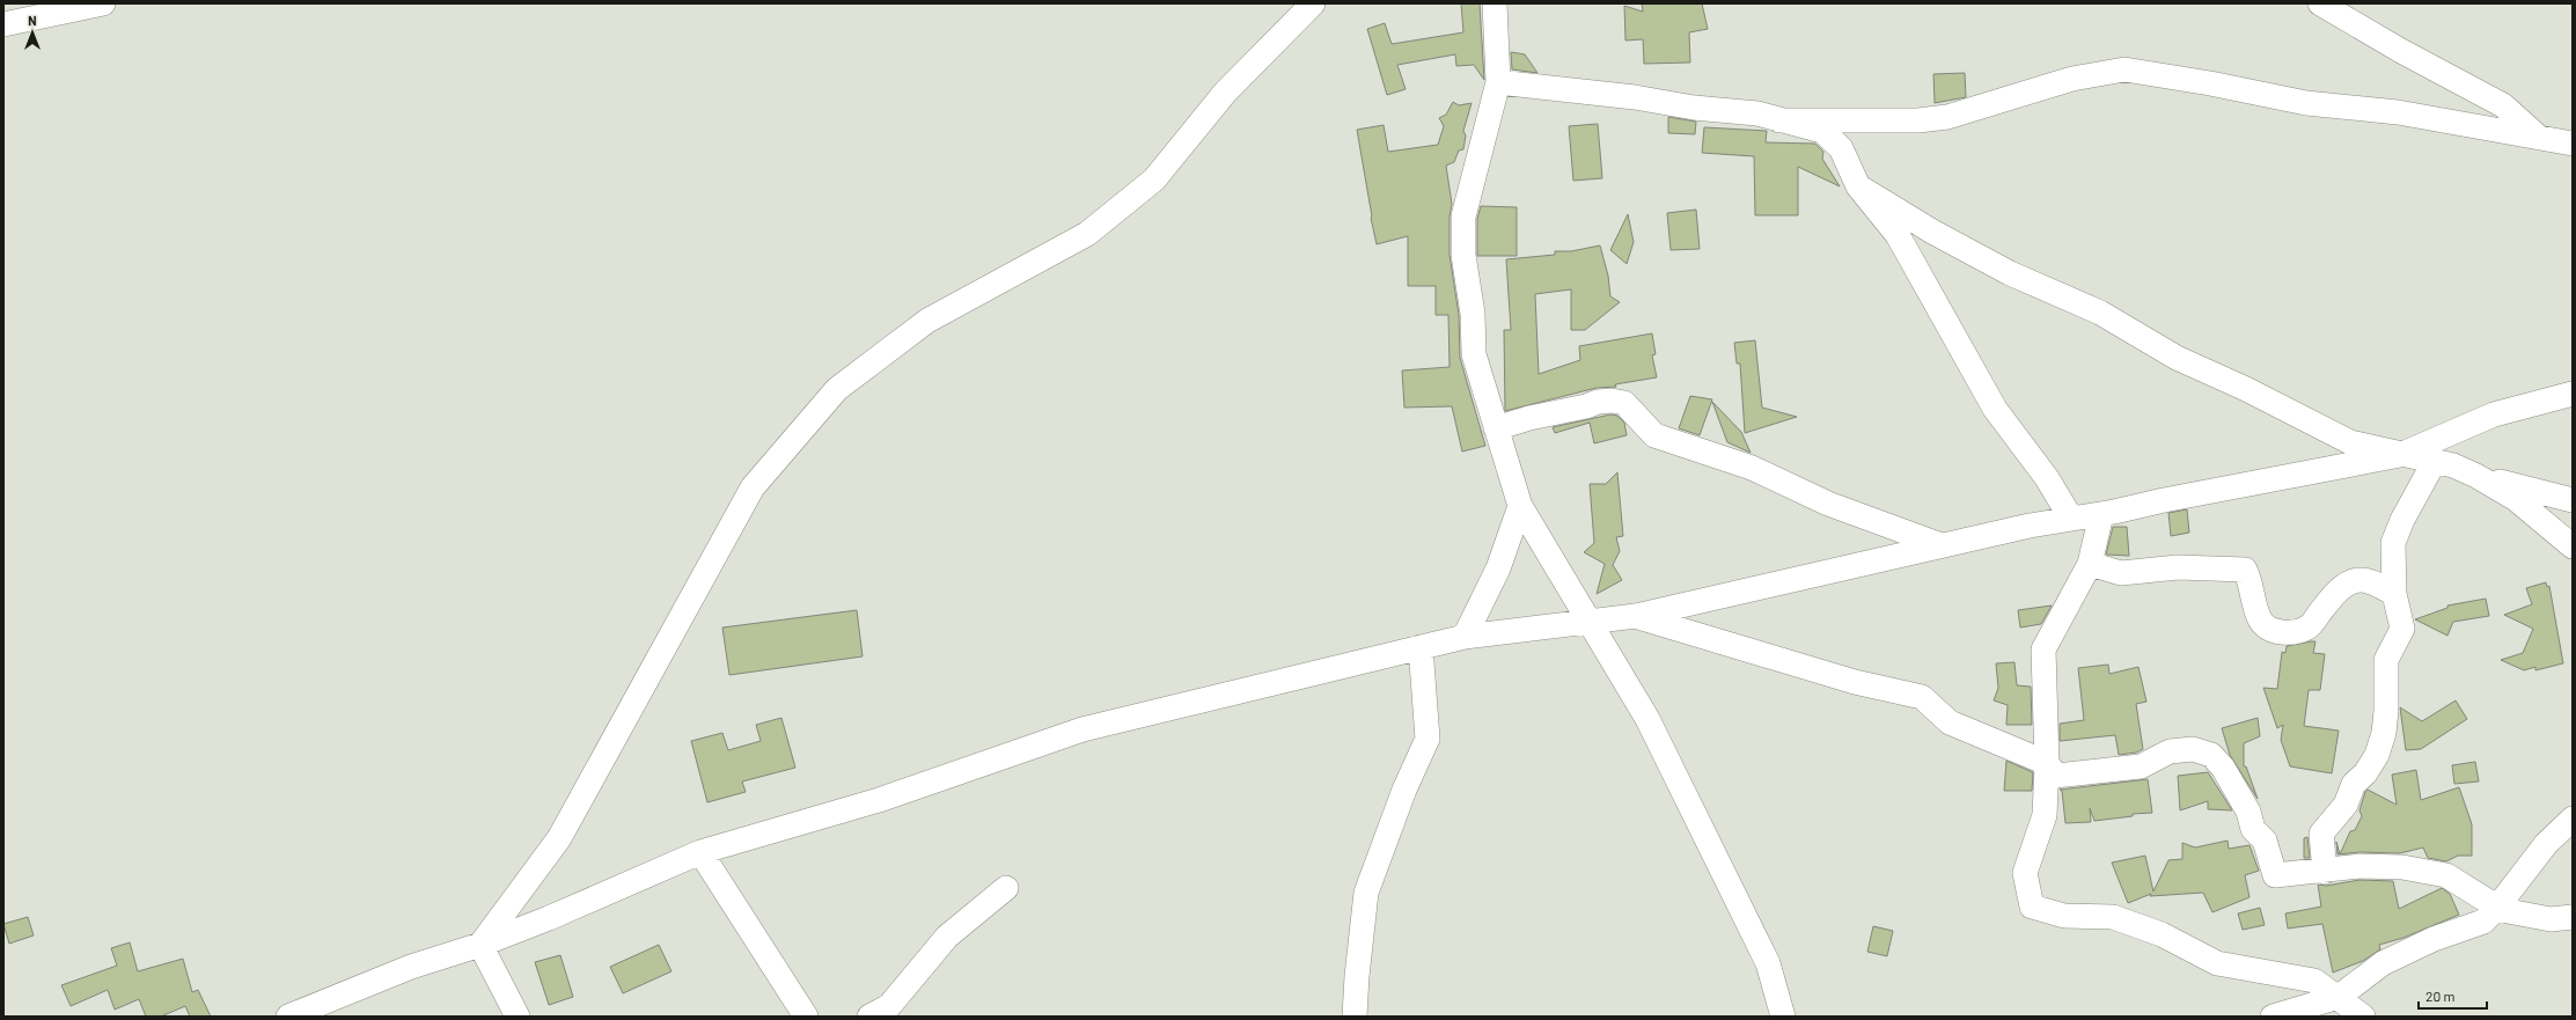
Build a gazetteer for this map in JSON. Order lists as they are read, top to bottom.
{
  "scale_bar": "20 m",
  "north": "top"
}
